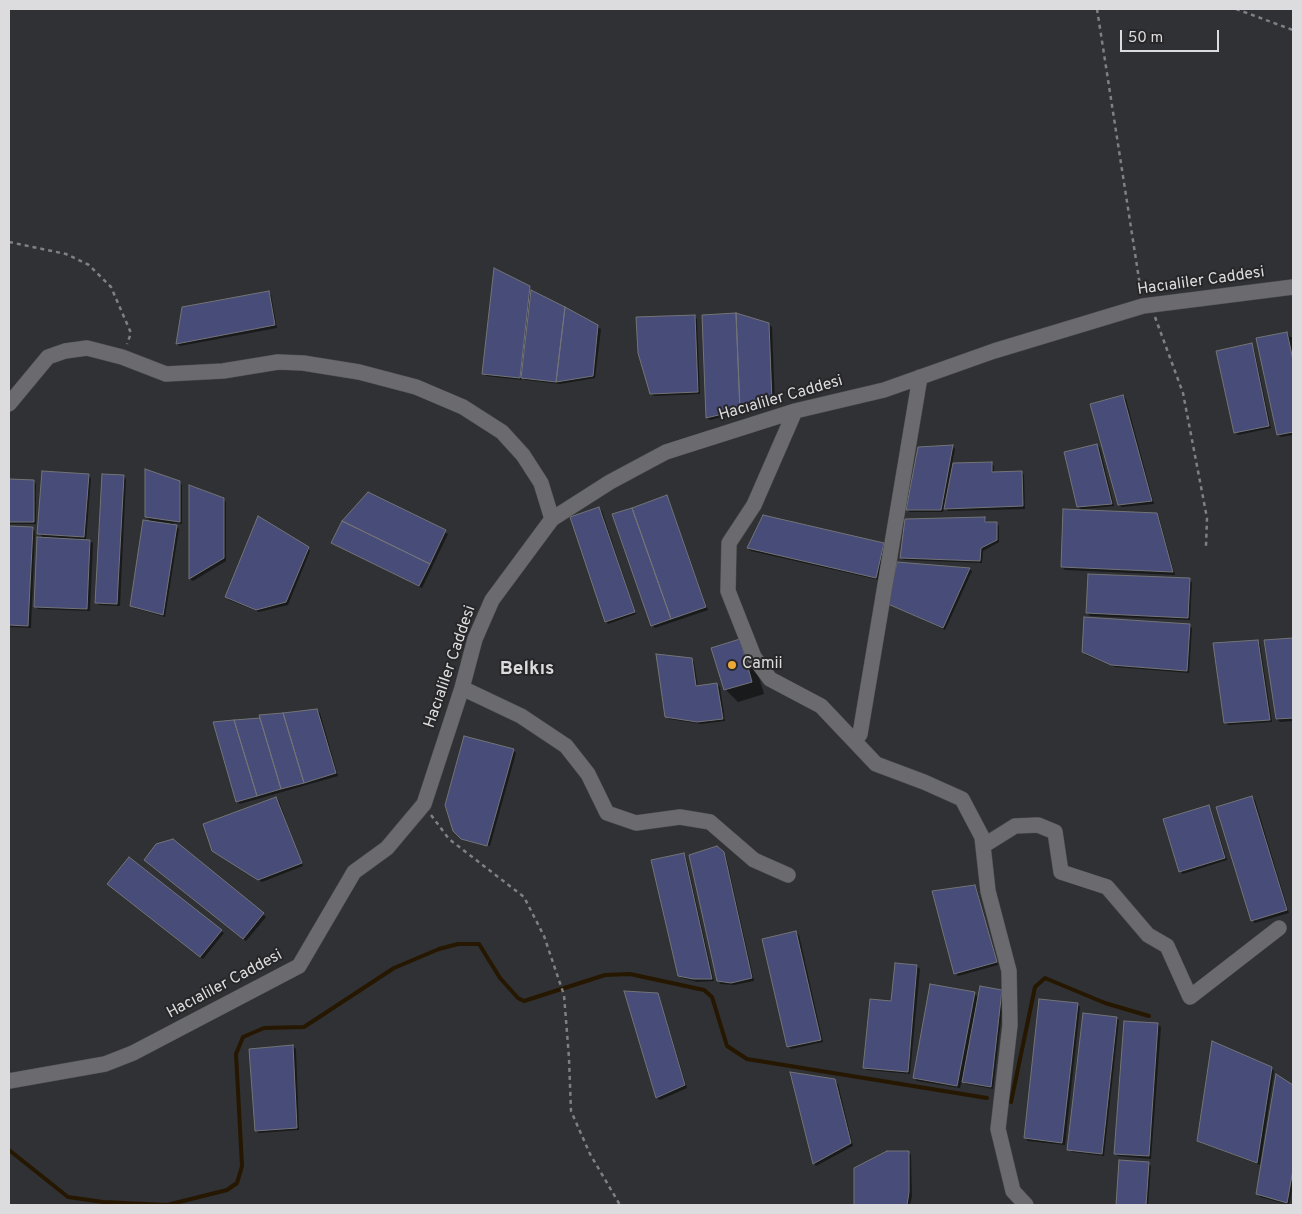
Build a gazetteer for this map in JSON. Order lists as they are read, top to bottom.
{
  "streets": {
    "street": ["Hacıaliler Caddesi"]
  },
  "districts": ["Belkıs"],
  "places": ["Camii"],
  "scale_bar": "50 m"
}
